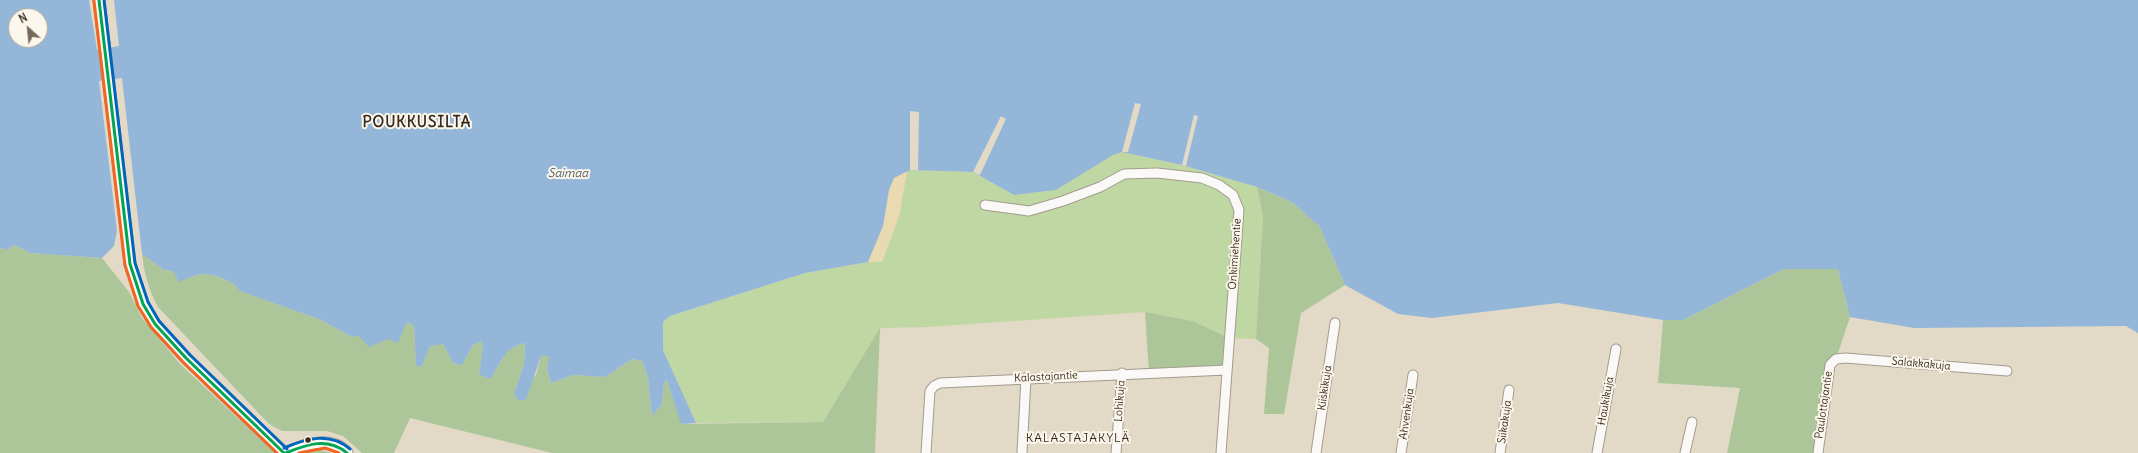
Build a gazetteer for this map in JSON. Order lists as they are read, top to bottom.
{
  "streets": {
    "street": [
      "Onkimiehentie",
      "Salakkakuja",
      "Kalastajantie",
      "Kiiskikuja",
      "Lohikuja",
      "Haukikuja",
      "Paulottajantie",
      "Ahvenkuja",
      "Siikakuja"
    ]
  },
  "crossings": [
    ["Onkimiehentie", "Kalastajantie"],
    ["Salakkakuja", "Paulottajantie"],
    ["Kalastajantie", "Lohikuja"]
  ],
  "districts": ["POUKKUSILTA", "KALASTAJAKYLÄ"],
  "water": ["Saimaa"],
  "north": "top left"
}
